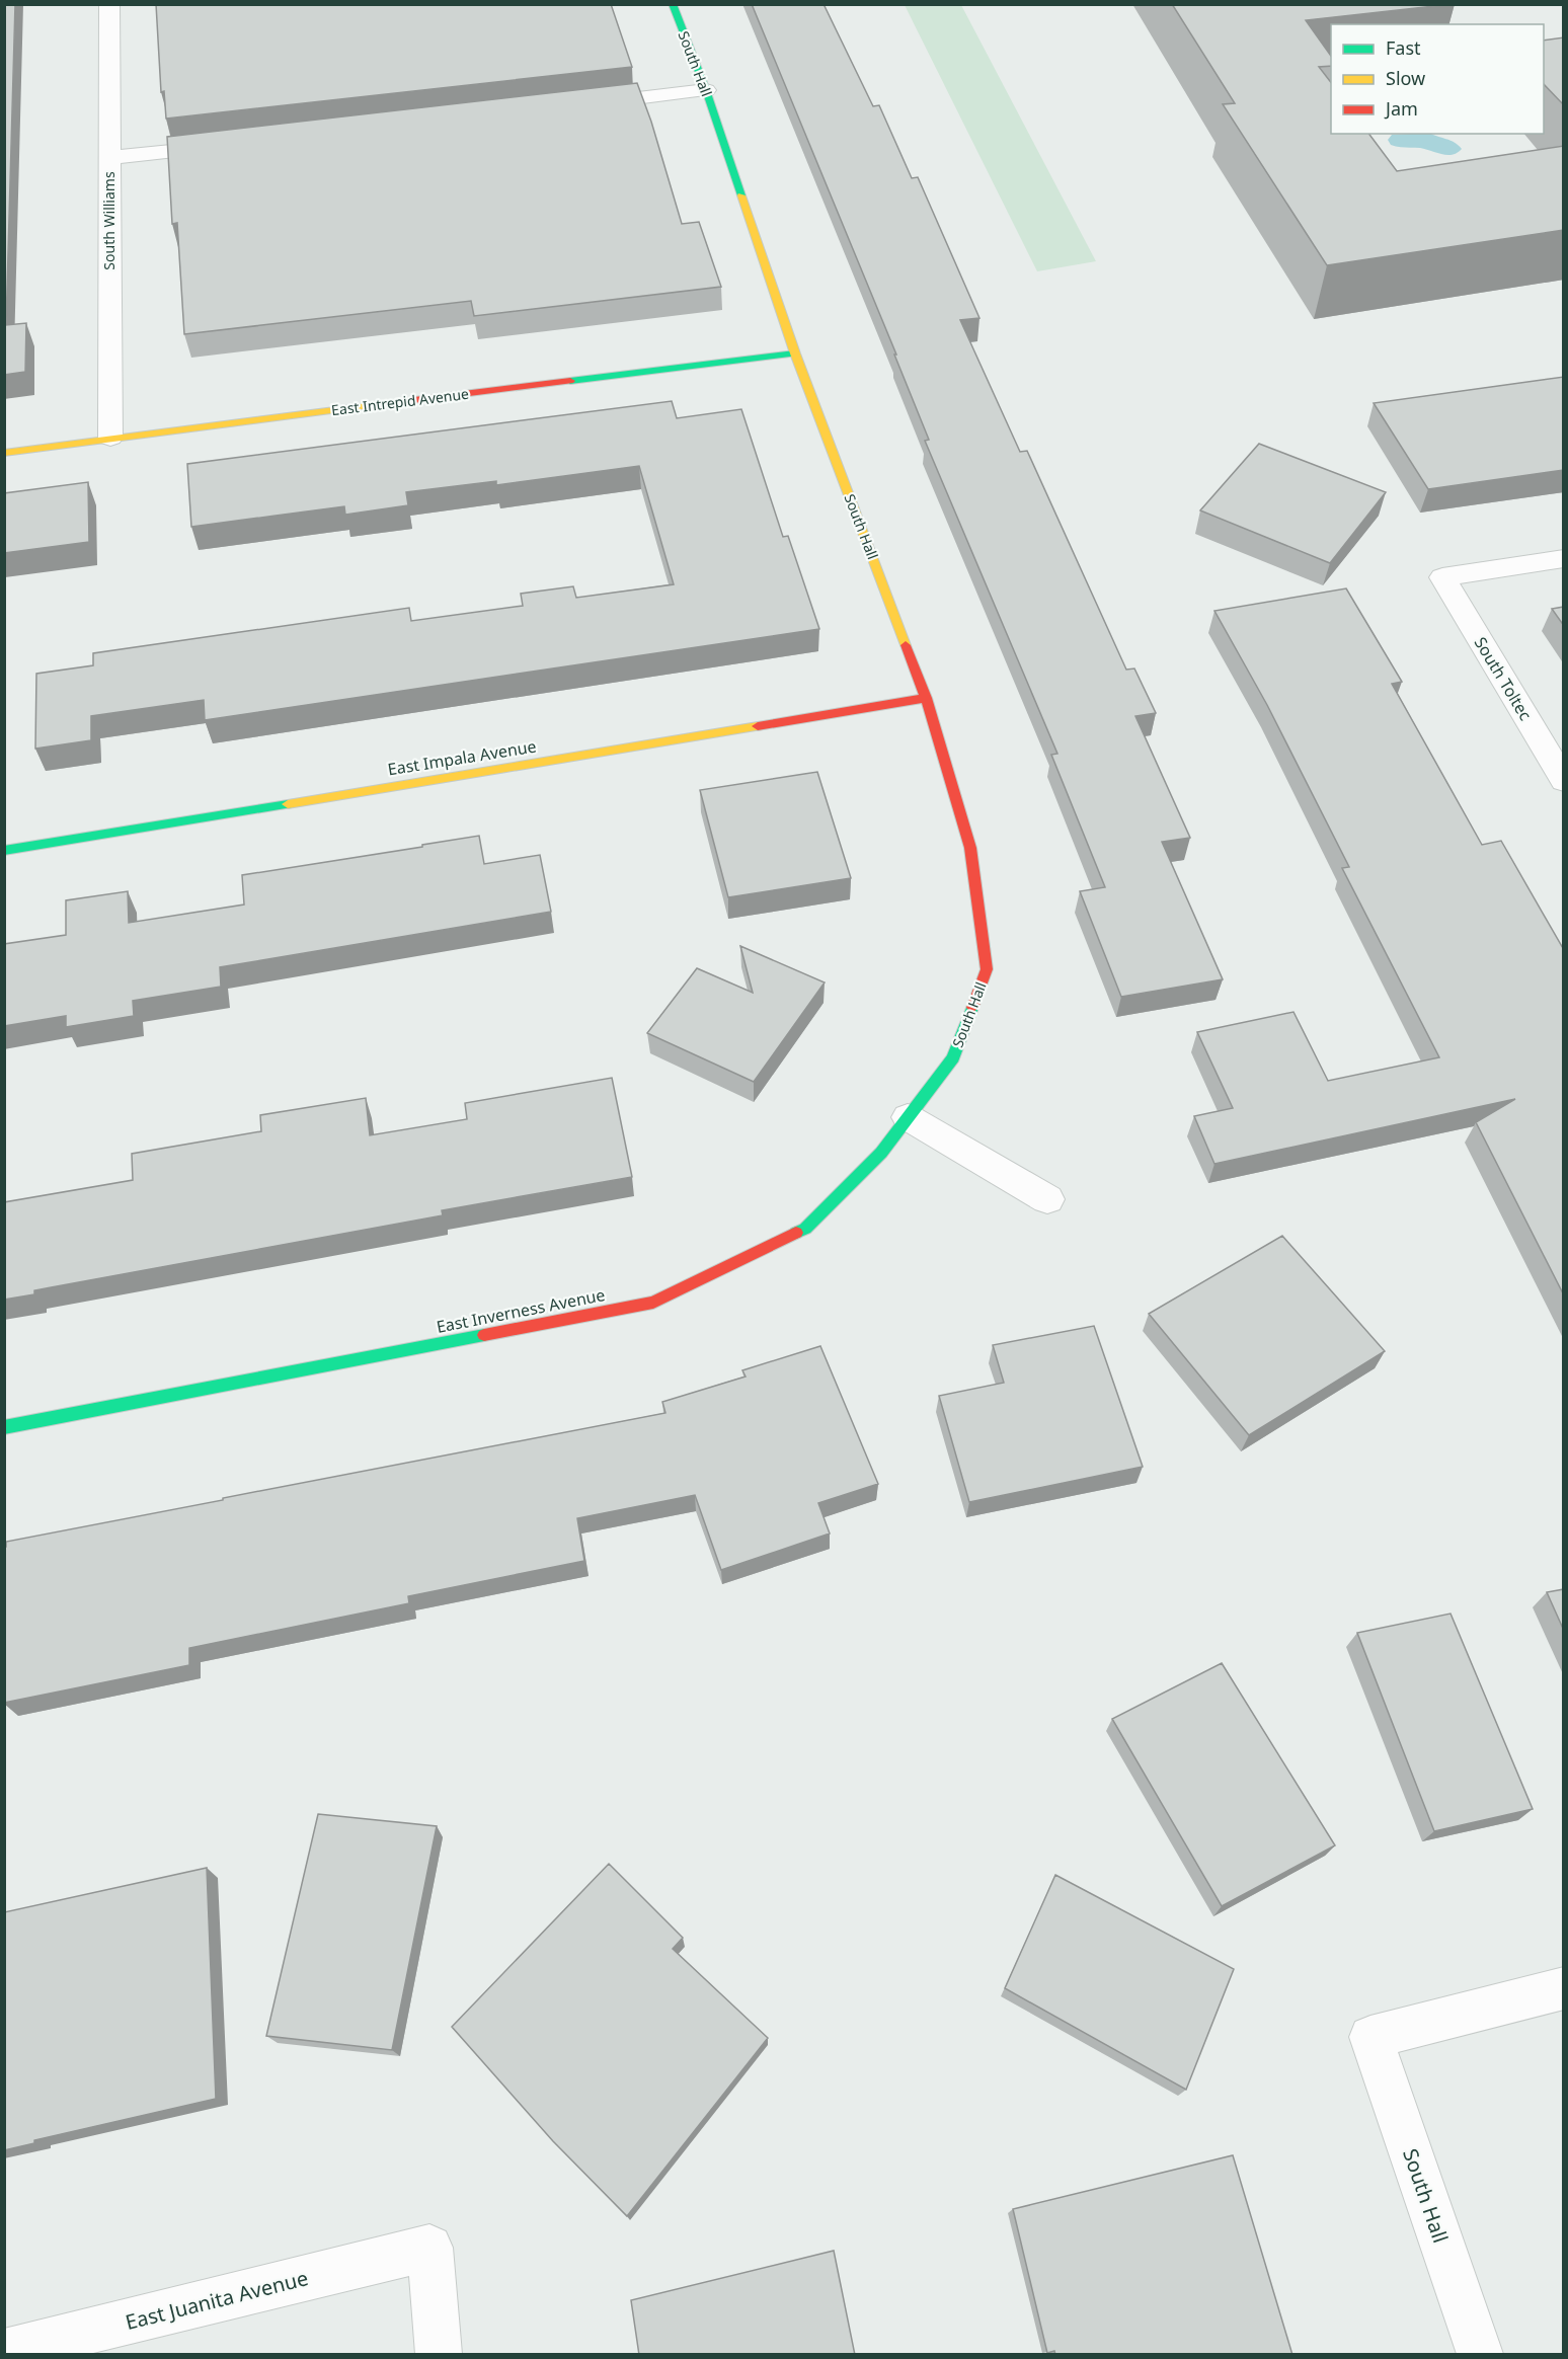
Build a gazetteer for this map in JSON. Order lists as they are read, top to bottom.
{
  "streets": {
    "street": [
      "South Hall",
      "South Williams",
      "East Intrepid Avenue",
      "South Toltec",
      "East Impala Avenue",
      "East Inverness Avenue",
      "East Juanita Avenue"
    ]
  },
  "crossings": [
    ["South Hall", "East Intrepid Avenue"],
    ["South Hall", "East Impala Avenue"],
    ["South Hall", "East Inverness Avenue"],
    ["South Williams", "East Intrepid Avenue"]
  ],
  "legend": ["Fast", "Slow", "Jam"]
}
